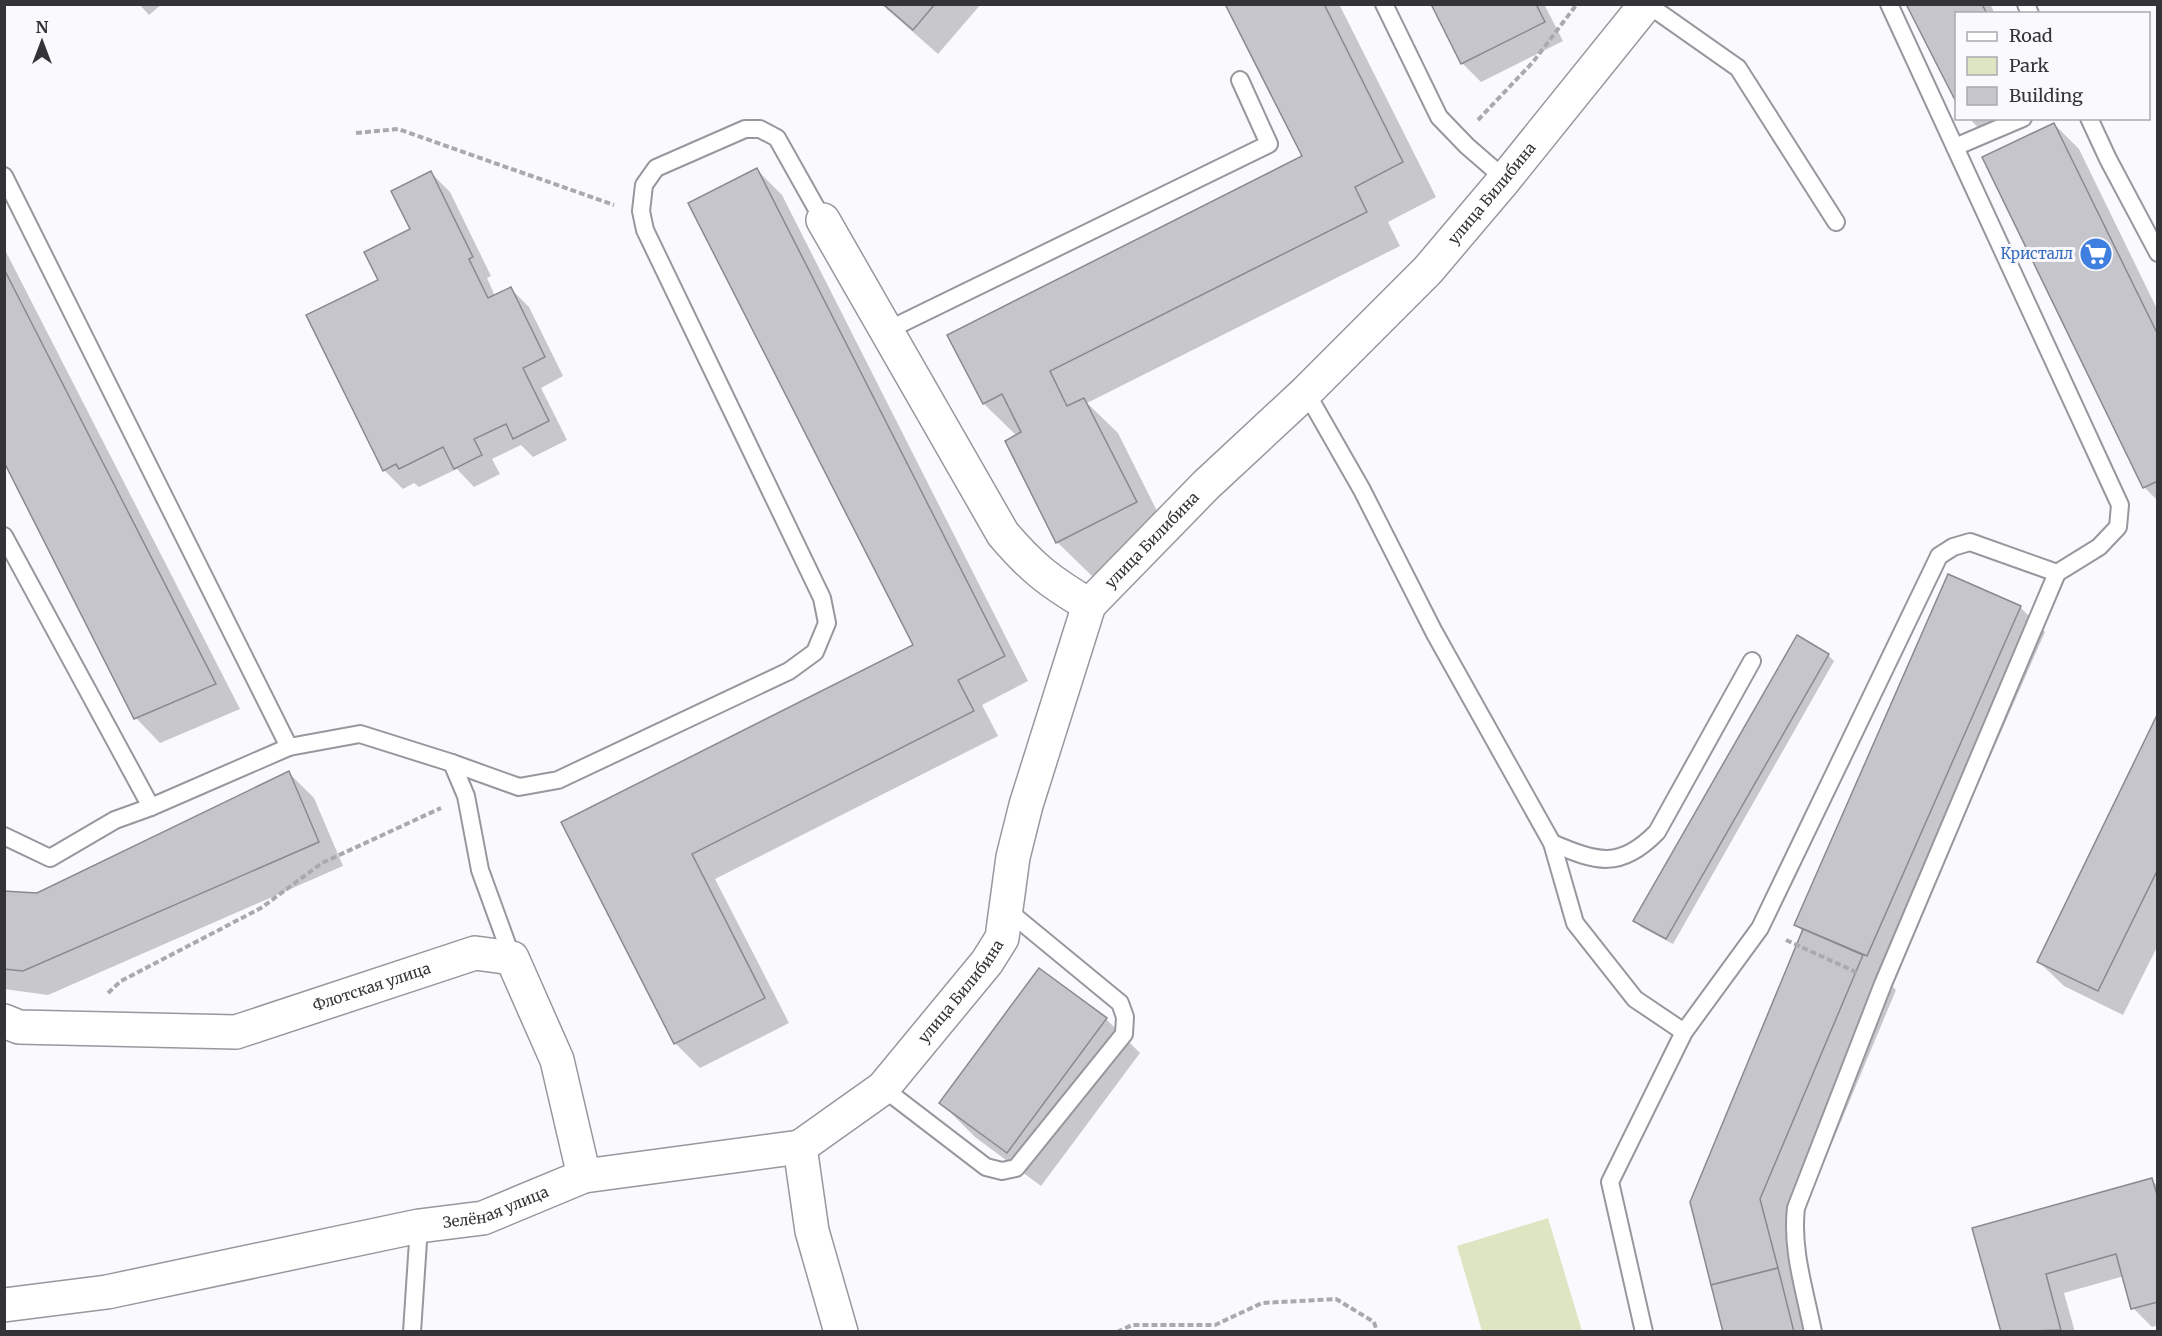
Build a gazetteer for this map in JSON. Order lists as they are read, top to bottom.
{
  "streets": {
    "street": ["улица Билибина", "Флотская улица", "Зелёная улица"]
  },
  "crossings": [
    ["улица Билибина", "Зелёная улица"]
  ],
  "places": {
    "supermarket": ["Кристалл"]
  },
  "legend": ["Road", "Park", "Building"],
  "north": "top"
}
